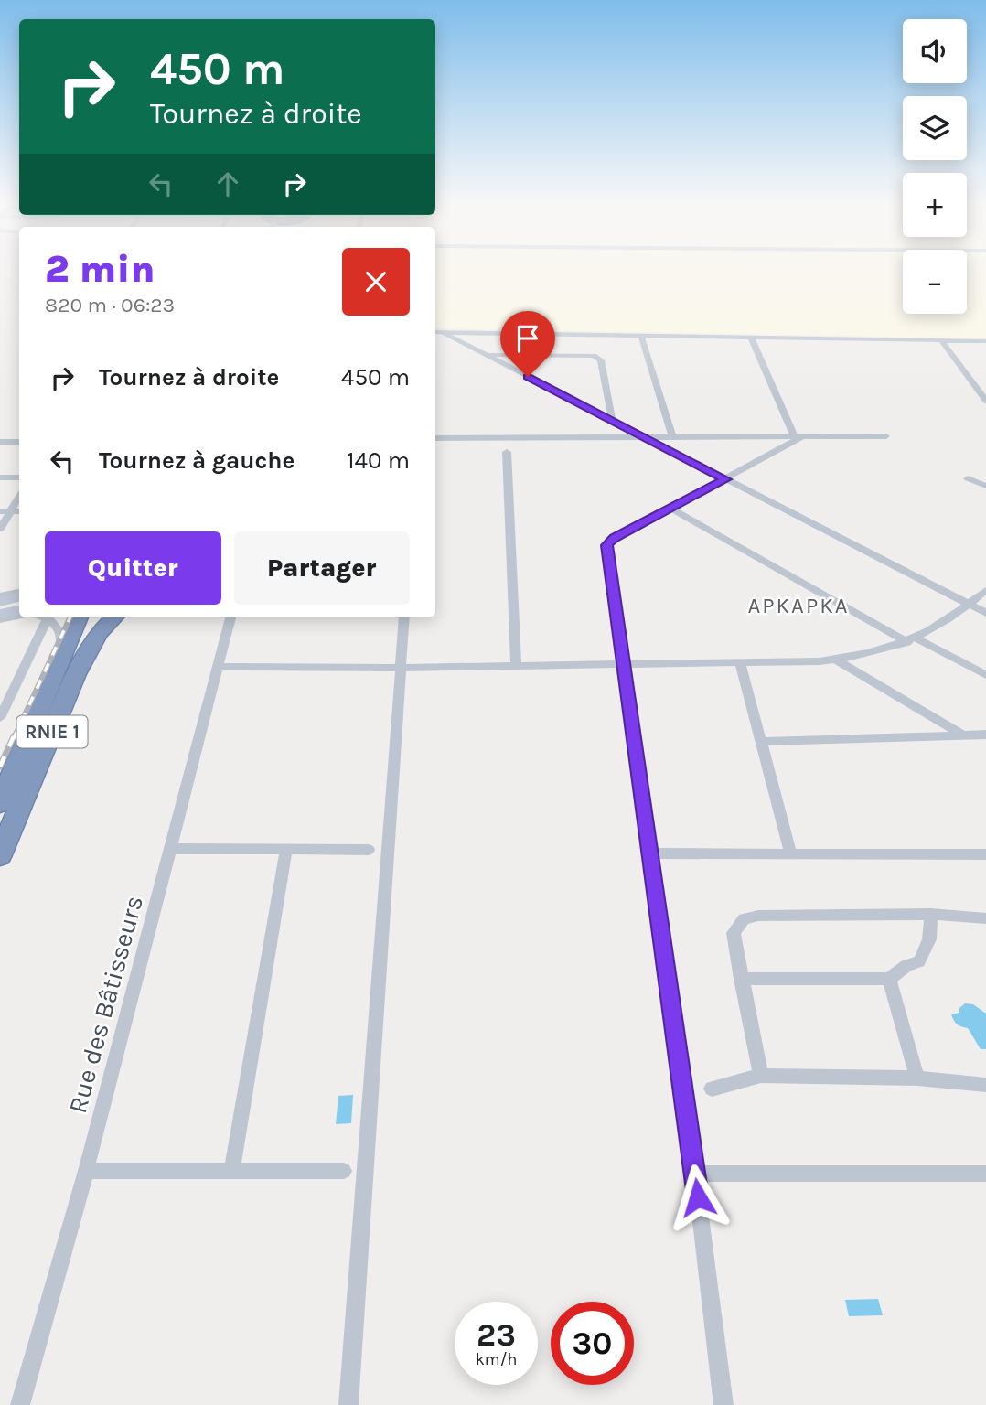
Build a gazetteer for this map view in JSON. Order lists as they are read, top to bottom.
{
  "streets": {
    "highway": ["RNIE 1"],
    "street": ["Rue des Bâtisseurs"]
  },
  "districts": ["APKAPKA"],
  "page": {
    "map_buttons": ["+", "−"],
    "turn": ["450 m", "Tournez à droite"],
    "heading": ["2 min", "820 m · 06:23"],
    "list": [
      {
        "name": "Tournez à droite",
        "value": "450 m"
      },
      {
        "name": "Tournez à gauche",
        "value": "140 m"
      }
    ],
    "buttons": ["Quitter", "Partager"],
    "speed": "23 km/h",
    "limit": "30"
  }
}
